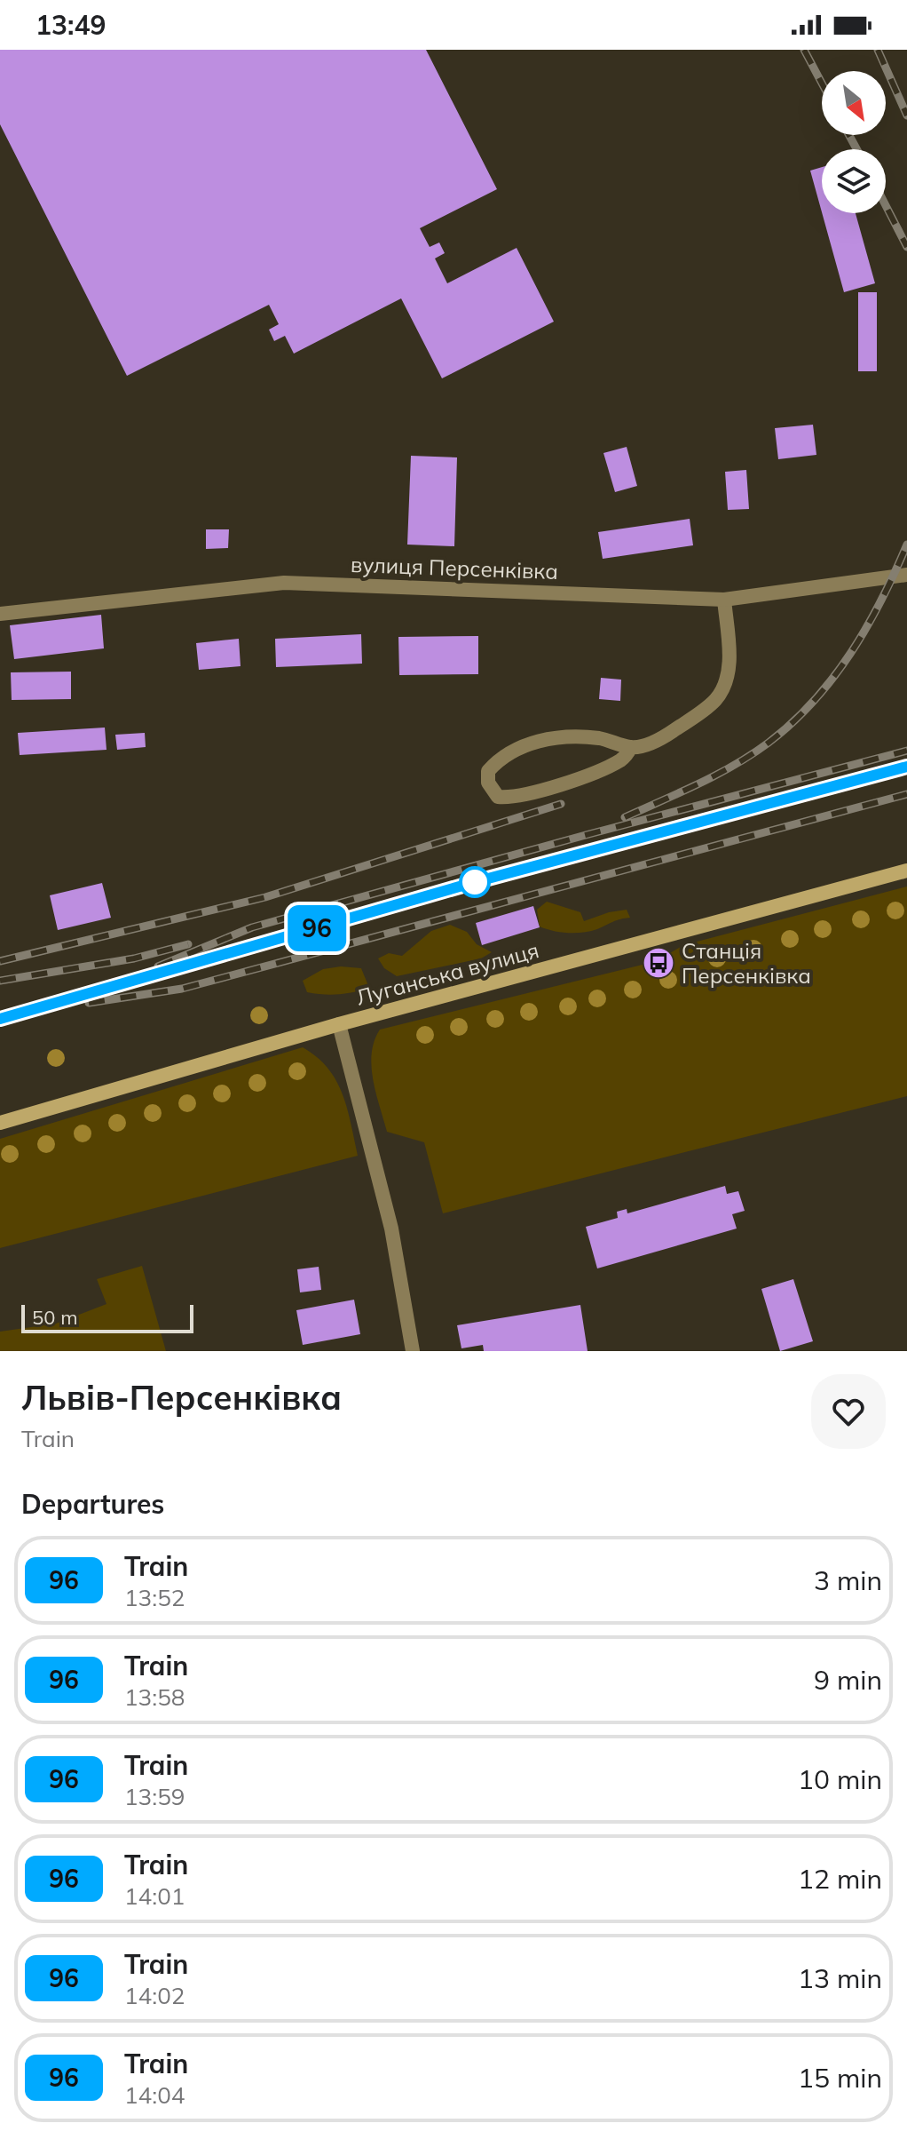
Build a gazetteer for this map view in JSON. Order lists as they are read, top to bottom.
{
  "streets": {
    "main road": ["Луганська вулиця"],
    "street": ["вулиця Персенківка"]
  },
  "places": {
    "bus stop": ["Станція Персенківка"]
  },
  "scale_bar": "50 m",
  "north": "bottom right",
  "page": {
    "status": "13:49",
    "on_map": "96",
    "scale": "50 m",
    "heading": [
      ["Львів-Персенківка", "Train"],
      "Departures"
    ],
    "list": [
      {
        "mark": "96",
        "name": "Train",
        "note": "13:52",
        "value": "3 min"
      },
      {
        "mark": "96",
        "name": "Train",
        "note": "13:58",
        "value": "9 min"
      },
      {
        "mark": "96",
        "name": "Train",
        "note": "13:59",
        "value": "10 min"
      },
      {
        "mark": "96",
        "name": "Train",
        "note": "14:01",
        "value": "12 min"
      },
      {
        "mark": "96",
        "name": "Train",
        "note": "14:02",
        "value": "13 min"
      },
      {
        "mark": "96",
        "name": "Train",
        "note": "14:04",
        "value": "15 min"
      }
    ]
  }
}
